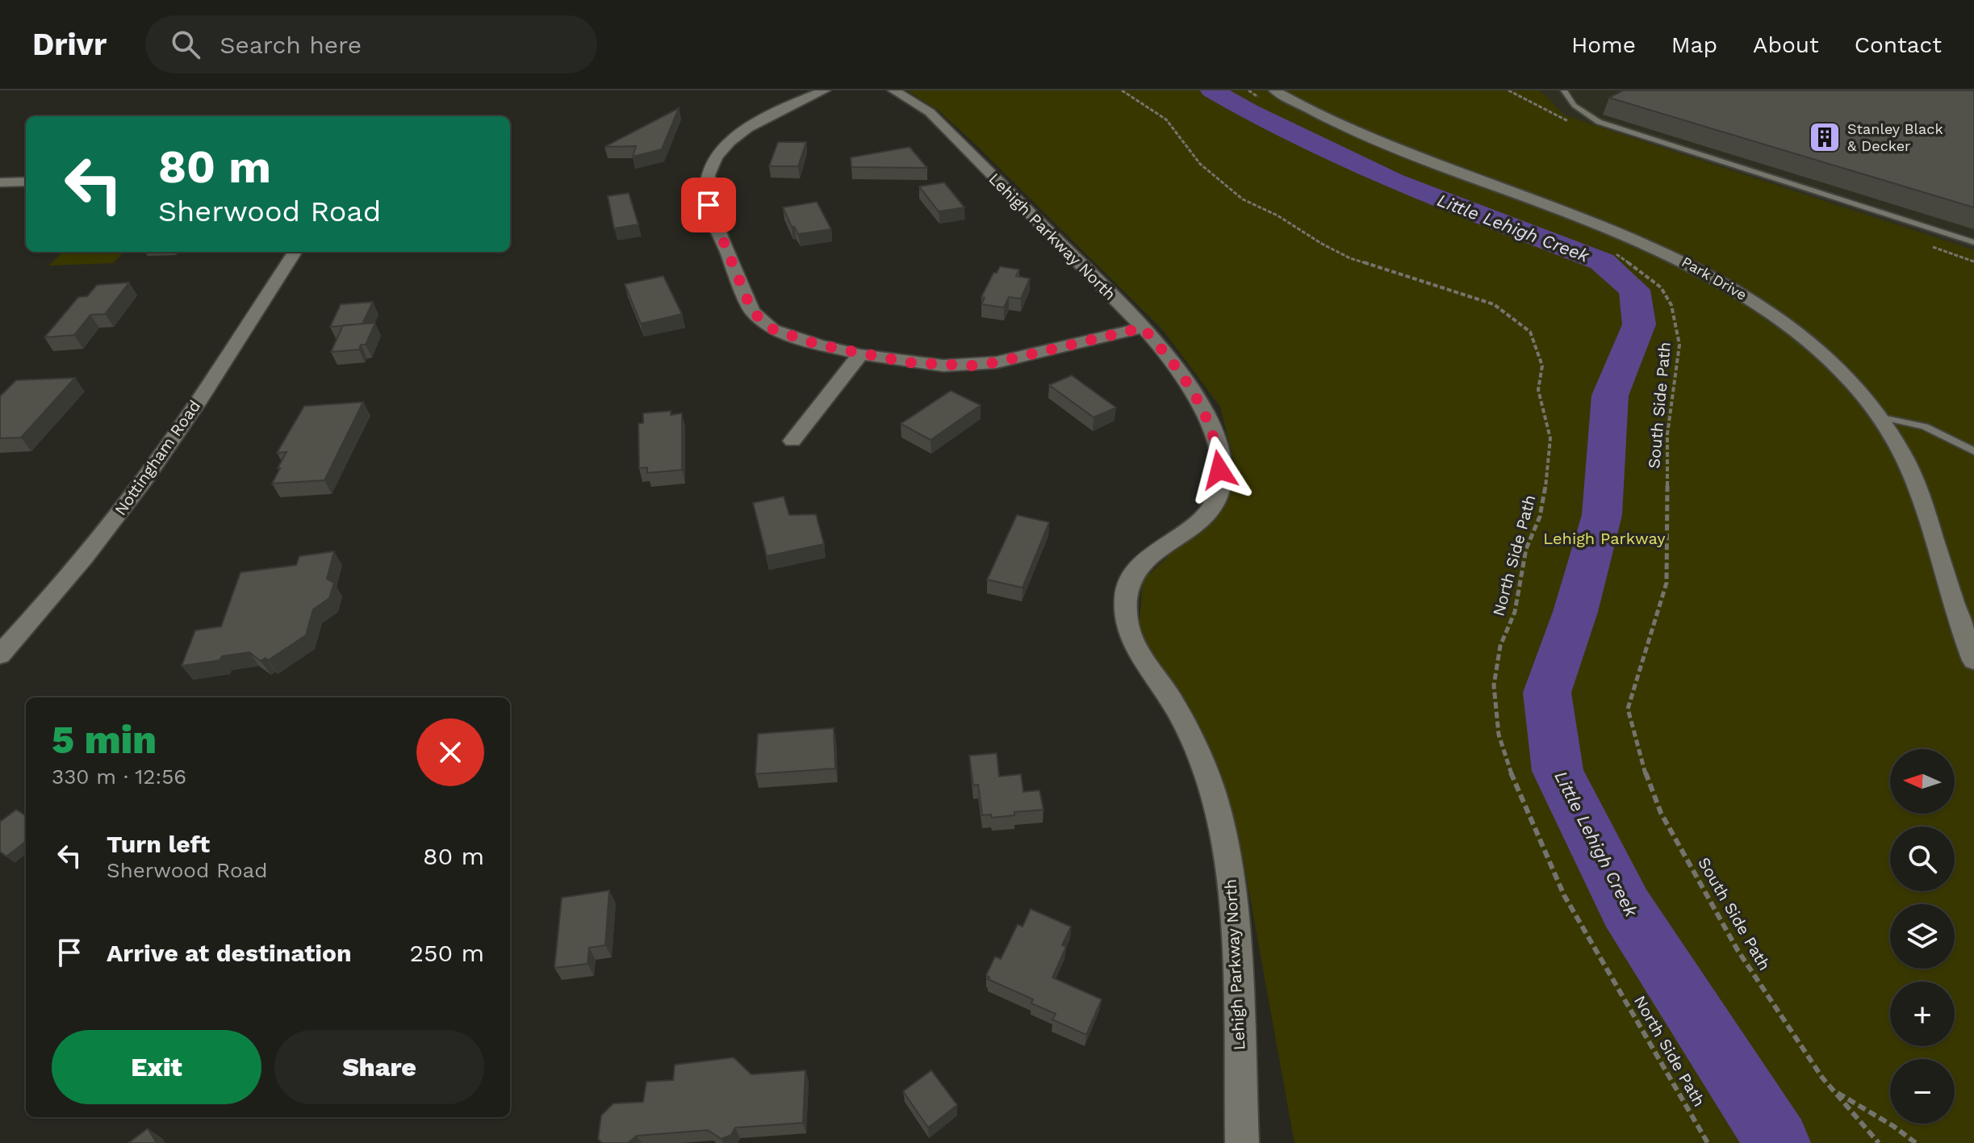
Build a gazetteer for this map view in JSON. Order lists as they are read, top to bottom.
{
  "streets": {
    "street": ["Lehigh Parkway North", "Park Drive", "Nottingham Road"],
    "path": ["South Side Path", "North Side Path"]
  },
  "water": ["Little Lehigh Creek"],
  "parks": ["Lehigh Parkway"],
  "places": {
    "building": ["Stanley Black & Decker"]
  },
  "north": "left",
  "page": {
    "header": "Drivr",
    "search": "Search here",
    "nav": [
      "Home",
      "Map",
      "About",
      "Contact"
    ],
    "turn": ["80 m", "Sherwood Road"],
    "heading": ["5 min", "330 m · 12:56"],
    "map_buttons": ["+", "−"],
    "list": [
      {
        "name": "Turn left",
        "note": "Sherwood Road",
        "value": "80 m"
      },
      {
        "name": "Arrive at destination",
        "value": "250 m"
      }
    ],
    "buttons": ["Exit", "Share"]
  }
}
